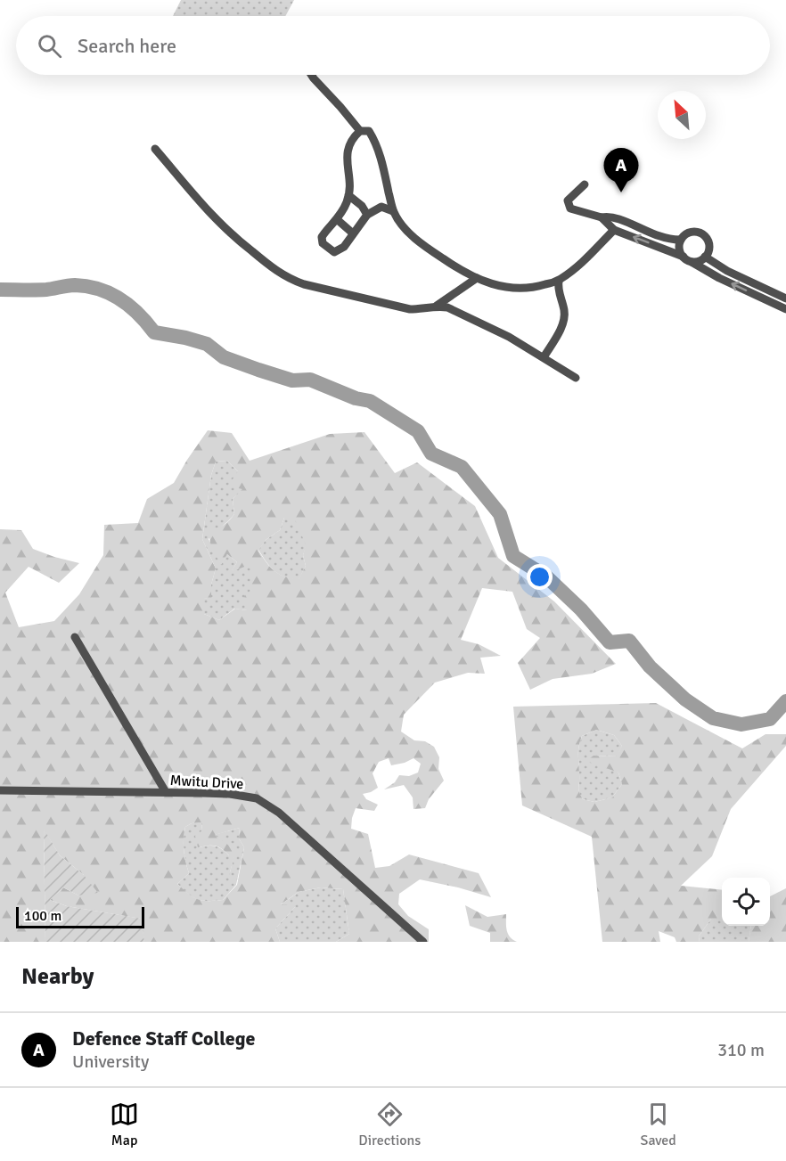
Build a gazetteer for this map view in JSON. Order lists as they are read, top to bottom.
{
  "streets": {
    "street": ["Mwitu Drive"]
  },
  "scale_bar": "100 m",
  "north": "top left",
  "page": {
    "search": "Search here",
    "pins": "A",
    "scale": "100 m",
    "heading": "Nearby",
    "list": [
      {
        "mark": "A",
        "name": "Defence Staff College",
        "note": "University",
        "value": "310 m"
      }
    ],
    "nav": ["Map", "Directions", "Saved"]
  }
}
